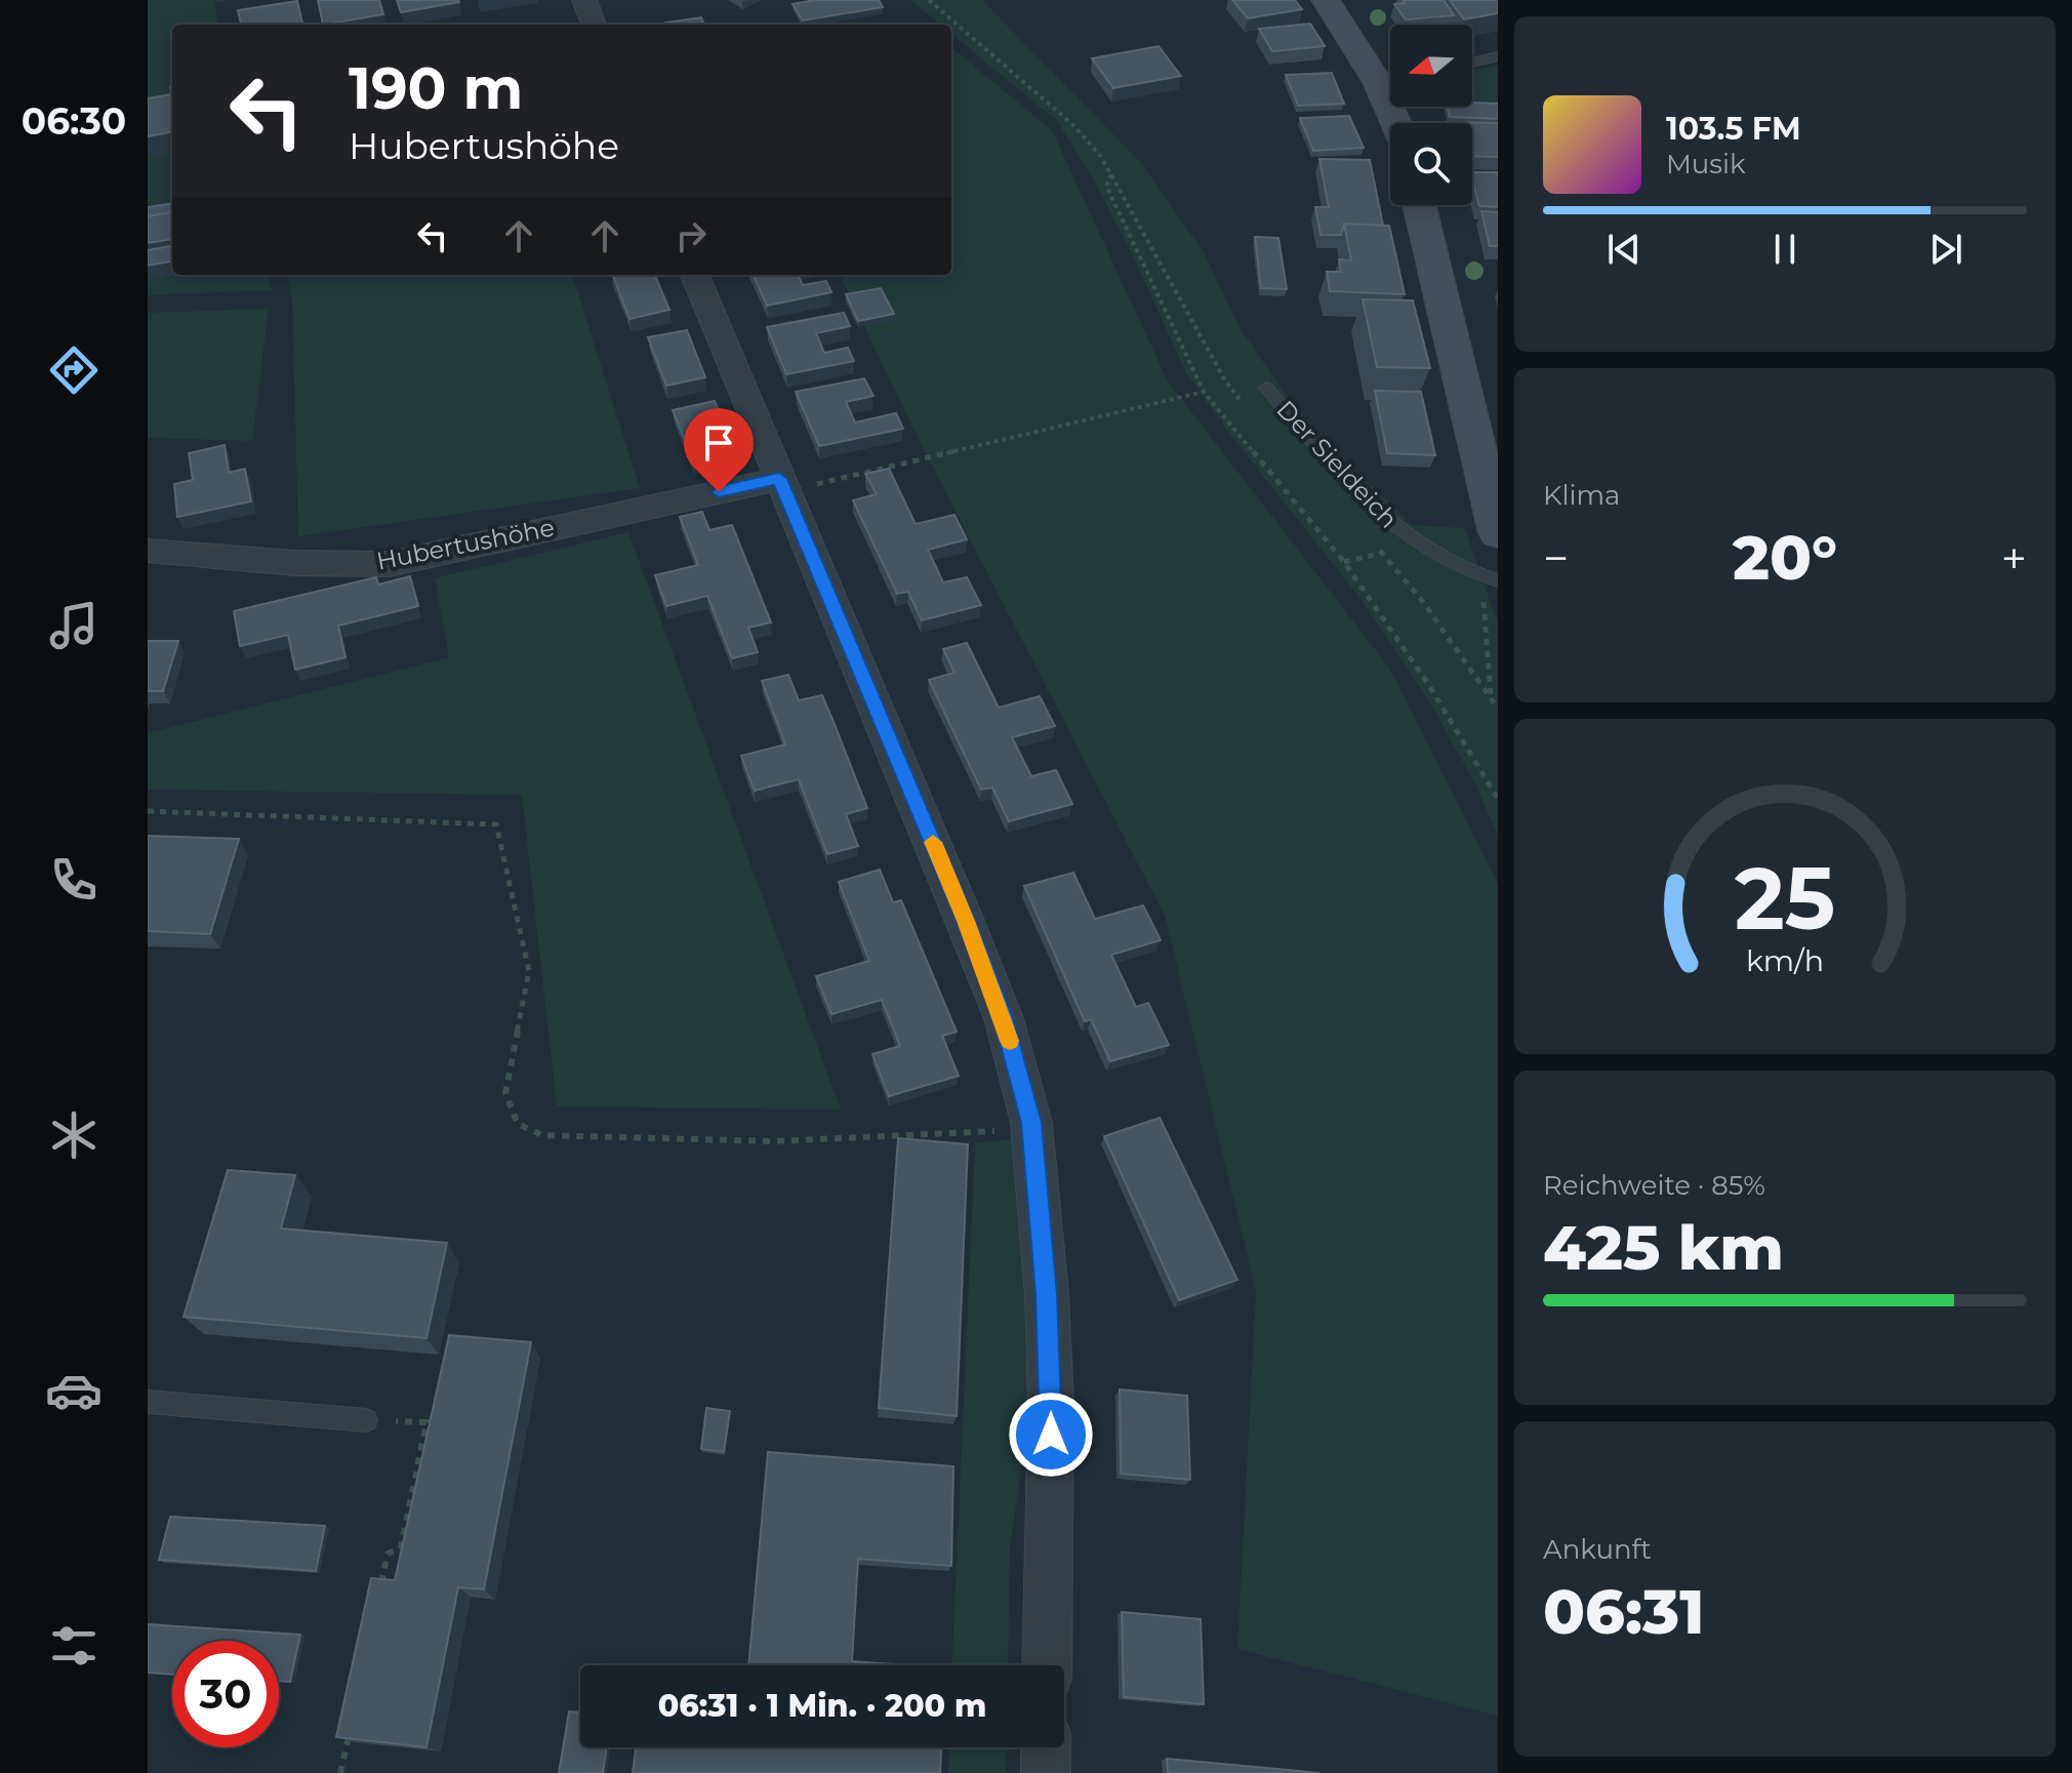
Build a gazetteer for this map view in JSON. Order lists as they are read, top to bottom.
{
  "streets": {
    "street": ["Hubertushöhe"],
    "lane": ["Der Sieldeich"]
  },
  "north": "left",
  "page": {
    "tabs": "06:30",
    "turn": ["190 m", "Hubertushöhe"],
    "song": ["103.5 FM", "Musik"],
    "tile": [
      "Klima",
      ["Reichweite · 85%", "425 km"],
      ["Ankunft", "06:31"]
    ],
    "heat": ["−", "20°", "+"],
    "limit": "30",
    "trip": "06:31 · 1 Min. · 200 m",
    "gauge": ["25", "km/h"]
  }
}
